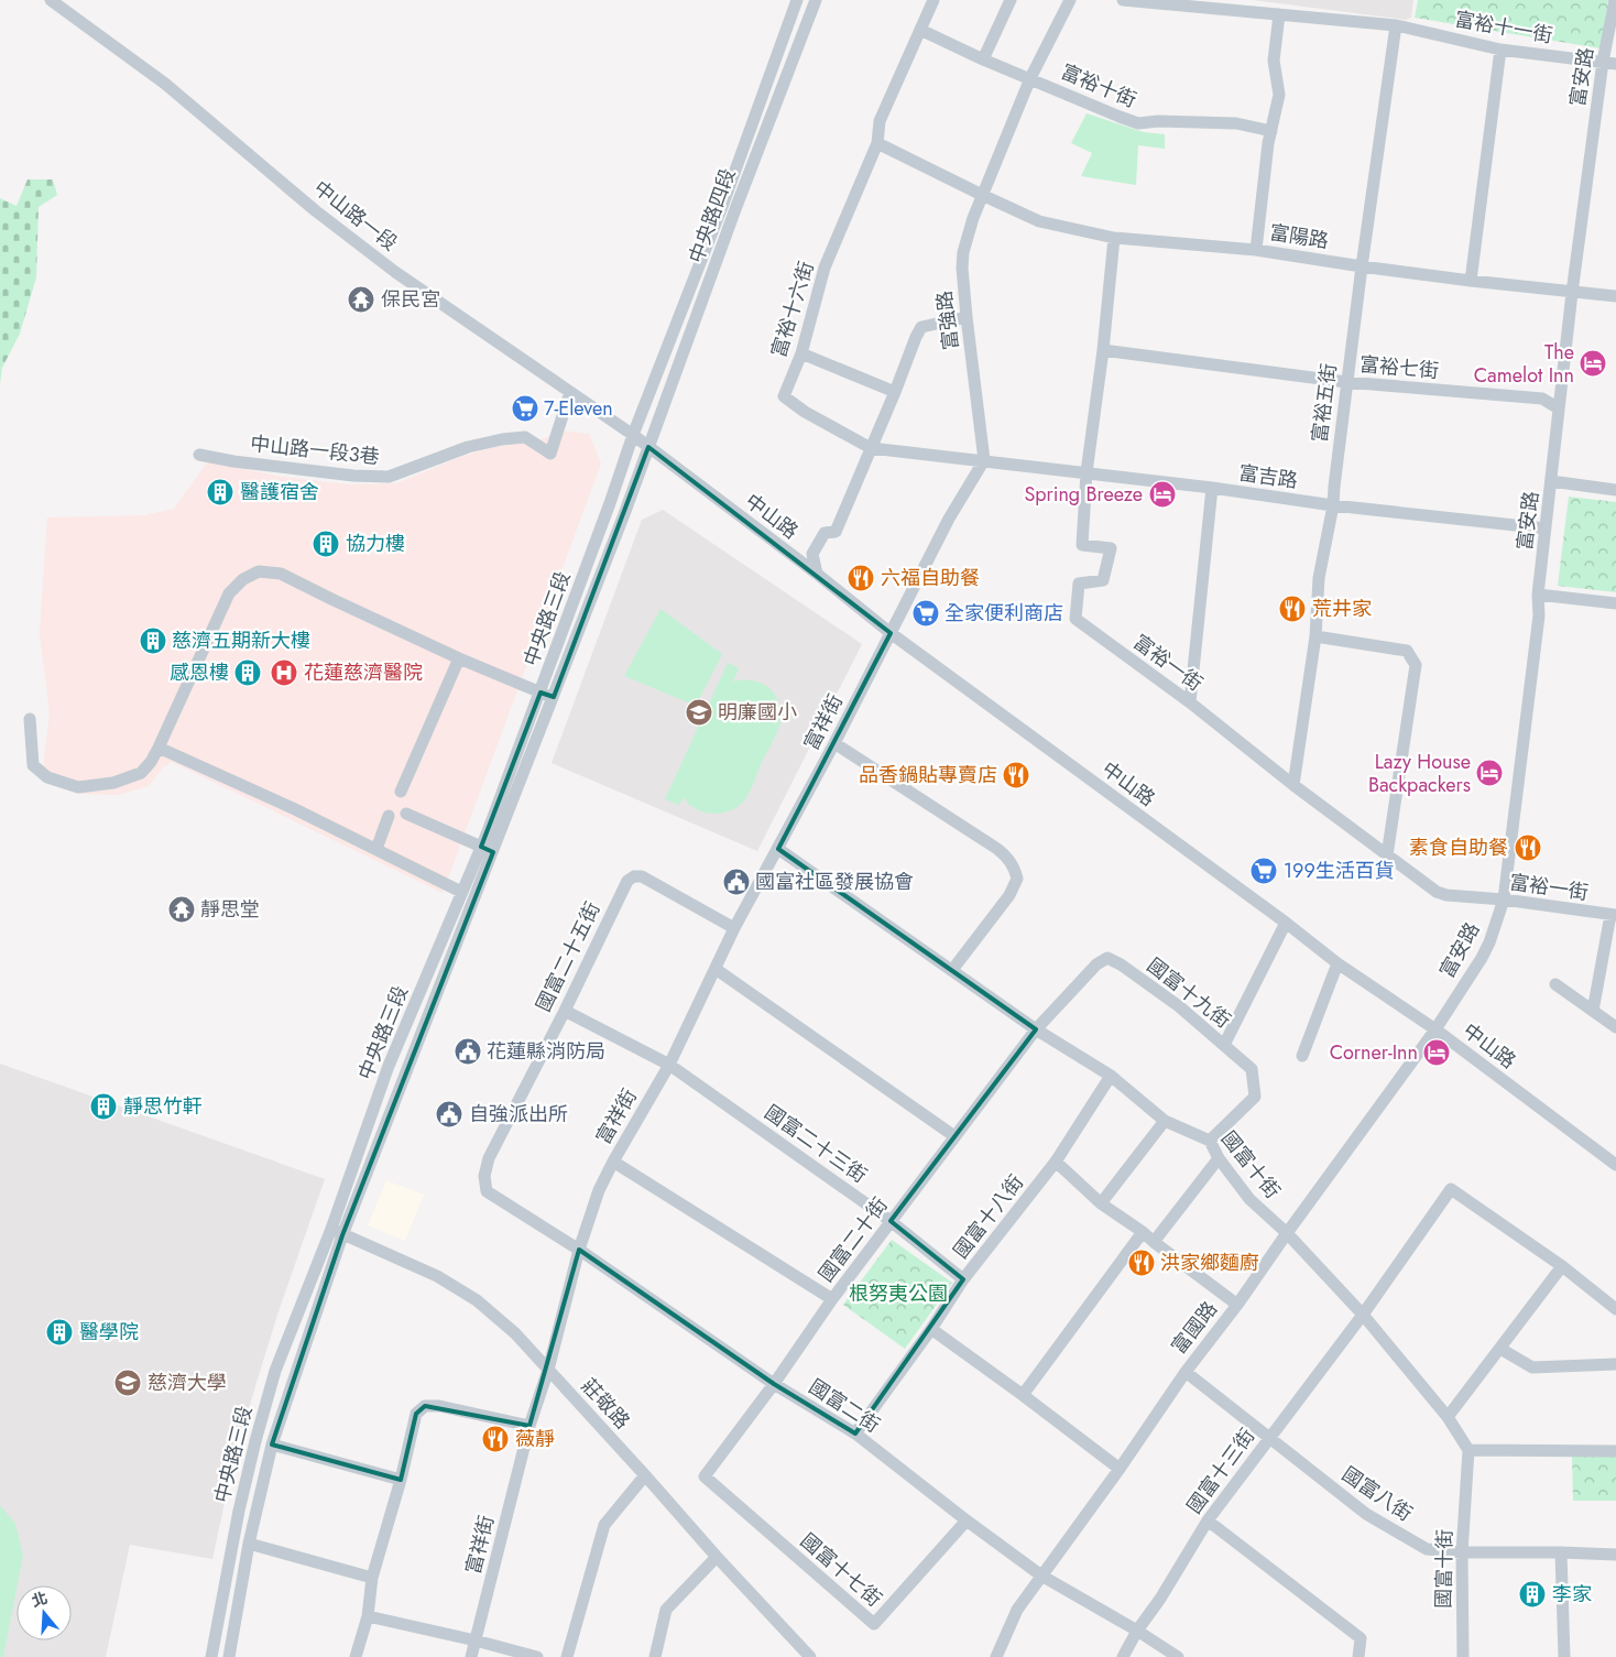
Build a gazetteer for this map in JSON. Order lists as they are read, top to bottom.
{
  "streets": {
    "street": [
      "富裕十一街",
      "富安路",
      "富裕十街",
      "中山路一段",
      "中央路四段",
      "富陽路",
      "富裕十六街",
      "富強路",
      "富裕七街",
      "富裕五街",
      "中山路一段3巷",
      "富吉路",
      "中山路",
      "中央路三段",
      "富裕一街",
      "富祥街",
      "國富二十五街",
      "國富十九街",
      "國富二十三街",
      "國富十街",
      "國富十八街",
      "國富二十街",
      "富國路",
      "莊敬路",
      "國富二街",
      "國富十三街",
      "國富八街",
      "國富十七街"
    ]
  },
  "crossings": [
    ["富裕十一街", "富安路"],
    ["富裕十一街", "富裕五街"],
    ["富安路", "富陽路"],
    ["富安路", "富裕七街"],
    ["富安路", "富吉路"],
    ["富安路", "中山路"],
    ["富安路", "富裕一街"],
    ["富安路", "富國路"],
    ["富裕十街", "富裕十六街"],
    ["富裕十街", "富強路"],
    ["中山路一段", "中央路四段"],
    ["中山路一段", "中山路一段3巷"],
    ["中山路一段", "中山路"],
    ["中山路一段", "中央路三段"],
    ["中央路四段", "中山路"],
    ["中央路四段", "中央路三段"],
    ["富陽路", "富強路"],
    ["富陽路", "富裕五街"],
    ["富陽路", "富裕一街"],
    ["富裕十六街", "富強路"],
    ["富裕十六街", "富吉路"],
    ["富強路", "富吉路"],
    ["富裕七街", "富裕五街"],
    ["富裕七街", "富裕一街"],
    ["富裕五街", "富吉路"],
    ["富裕五街", "富裕一街"],
    ["富吉路", "富裕一街"],
    ["中山路", "中央路三段"],
    ["中山路", "富祥街"],
    ["中山路", "富國路"],
    ["中央路三段", "莊敬路"],
    ["富祥街", "國富二十五街"],
    ["富祥街", "國富二十三街"],
    ["富祥街", "國富十街"],
    ["富祥街", "莊敬路"],
    ["富祥街", "國富二街"],
    ["國富二十五街", "國富二十三街"],
    ["國富二十五街", "國富二街"],
    ["國富十九街", "國富十街"],
    ["國富十九街", "國富二十街"],
    ["國富二十三街", "國富十八街"],
    ["國富二十三街", "國富二十街"],
    ["國富十街", "國富十八街"],
    ["國富十街", "國富二十街"],
    ["國富十街", "富國路"],
    ["國富十街", "國富十三街"],
    ["國富十街", "國富八街"],
    ["國富十八街", "國富二街"],
    ["國富二十街", "國富二街"],
    ["國富二十街", "國富十七街"],
    ["富國路", "國富二街"],
    ["富國路", "國富八街"],
    ["國富二街", "國富十三街"],
    ["國富二街", "國富十七街"],
    ["國富十三街", "國富八街"]
  ],
  "parks": ["根努夷公園"],
  "places": {
    "temple": ["保民宮", "靜思堂"],
    "hotel": [
      "The Camelot Inn",
      "Spring Breeze",
      "Lazy House Backpackers",
      "Corner-Inn"
    ],
    "supermarket": ["7-Eleven", "全家便利商店", "199生活百貨"],
    "building": [
      "醫護宿舍",
      "協力樓",
      "慈濟五期新大樓",
      "感恩樓",
      "靜思竹軒",
      "醫學院",
      "李家"
    ],
    "restaurant": [
      "六福自助餐",
      "荒井家",
      "品香鍋貼專賣店",
      "素食自助餐",
      "洪家鄉麵廚",
      "薇靜"
    ],
    "hospital": ["花蓮慈濟醫院"],
    "school or university": ["明廉國小", "慈濟大學"],
    "public building": ["國富社區發展協會", "花蓮縣消防局", "自強派出所"]
  },
  "north": "top"
}
